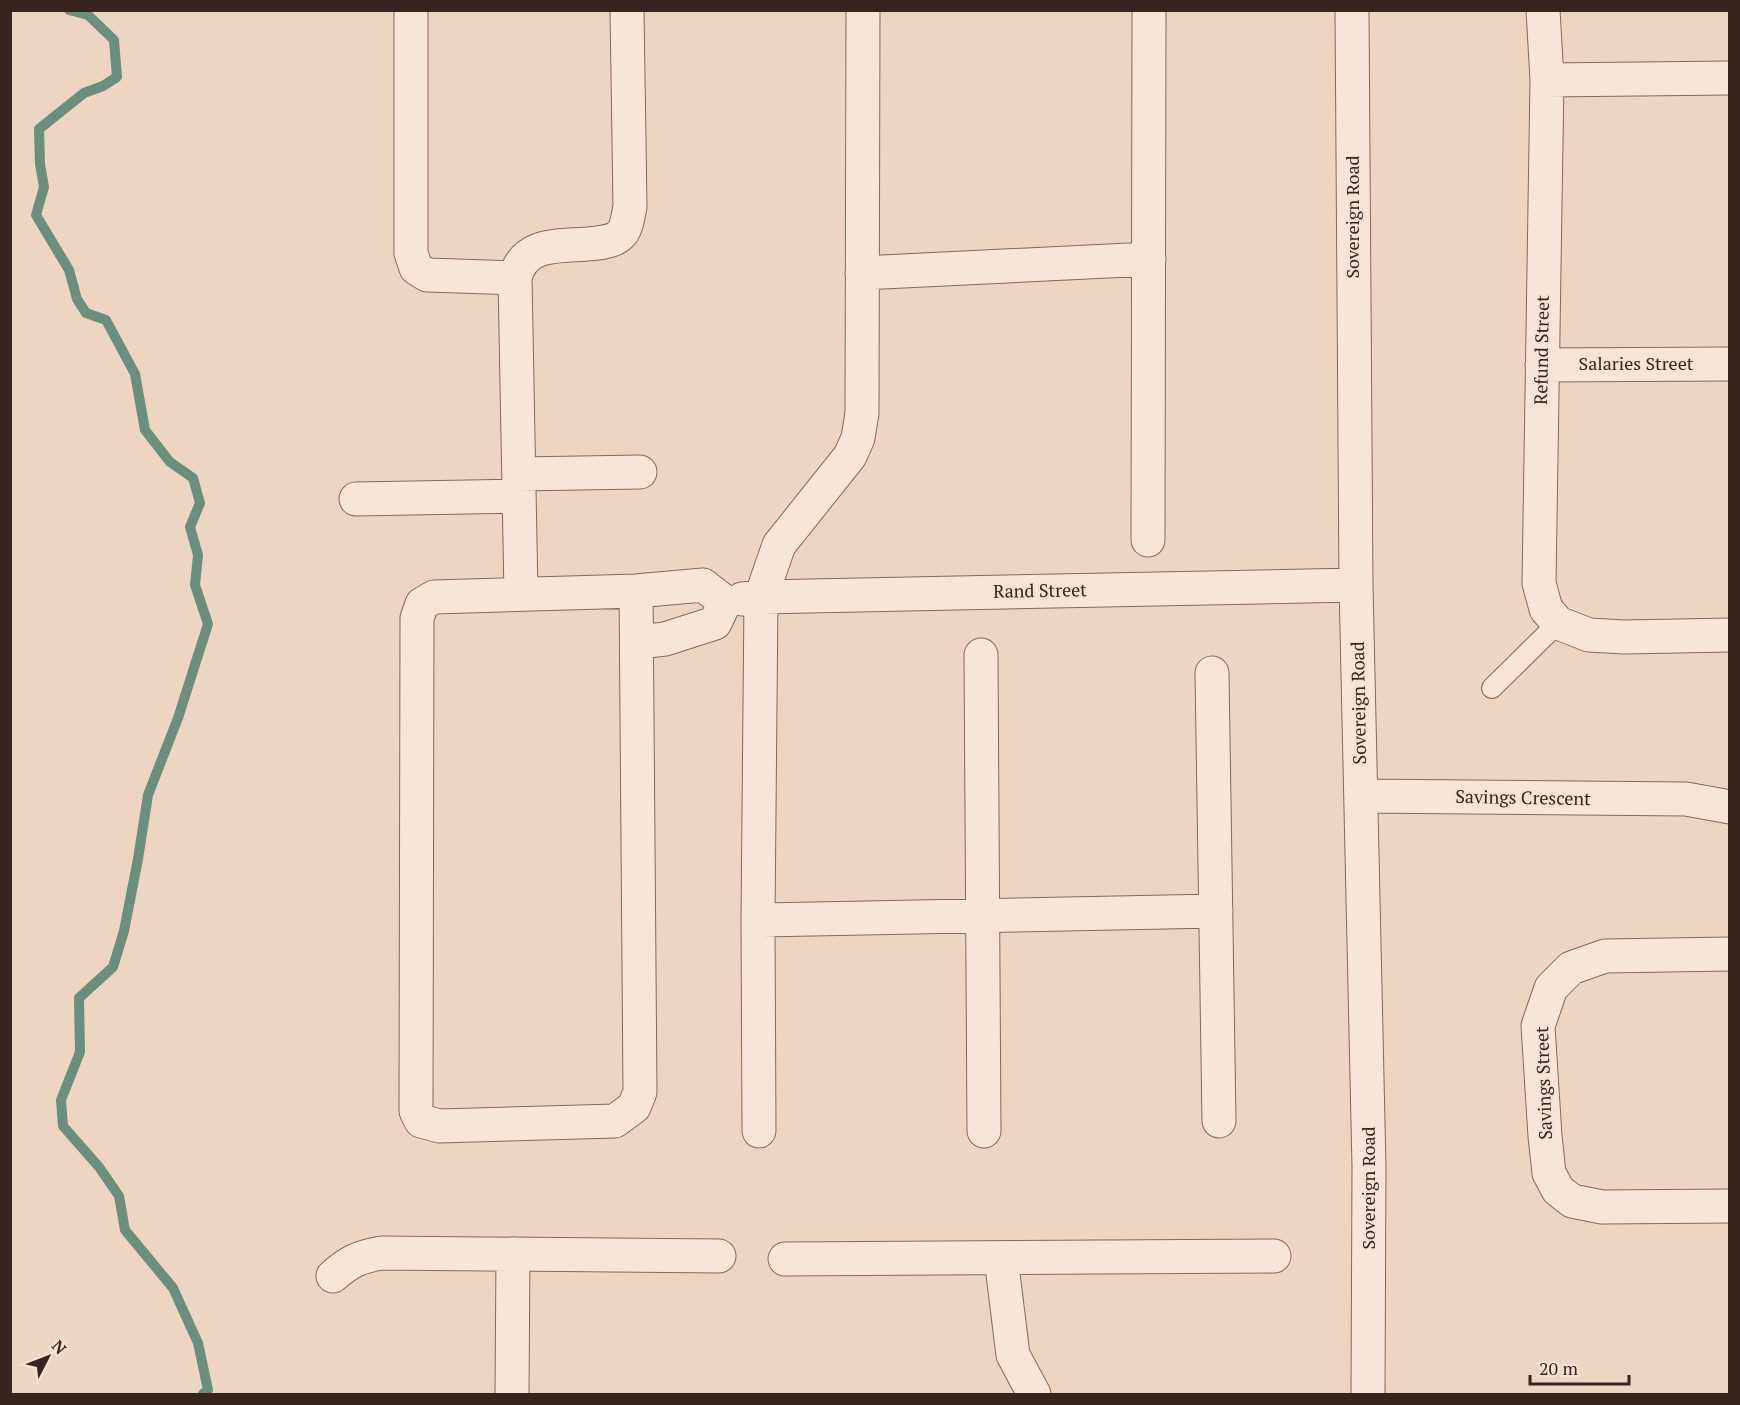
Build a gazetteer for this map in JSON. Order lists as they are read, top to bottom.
{
  "streets": {
    "street": [
      "Sovereign Road",
      "Refund Street",
      "Salaries Street",
      "Rand Street",
      "Savings Crescent",
      "Savings Street"
    ]
  },
  "crossings": [
    ["Sovereign Road", "Rand Street"],
    ["Sovereign Road", "Savings Crescent"],
    ["Refund Street", "Salaries Street"]
  ],
  "scale_bar": "20 m",
  "north": "top right"
}
